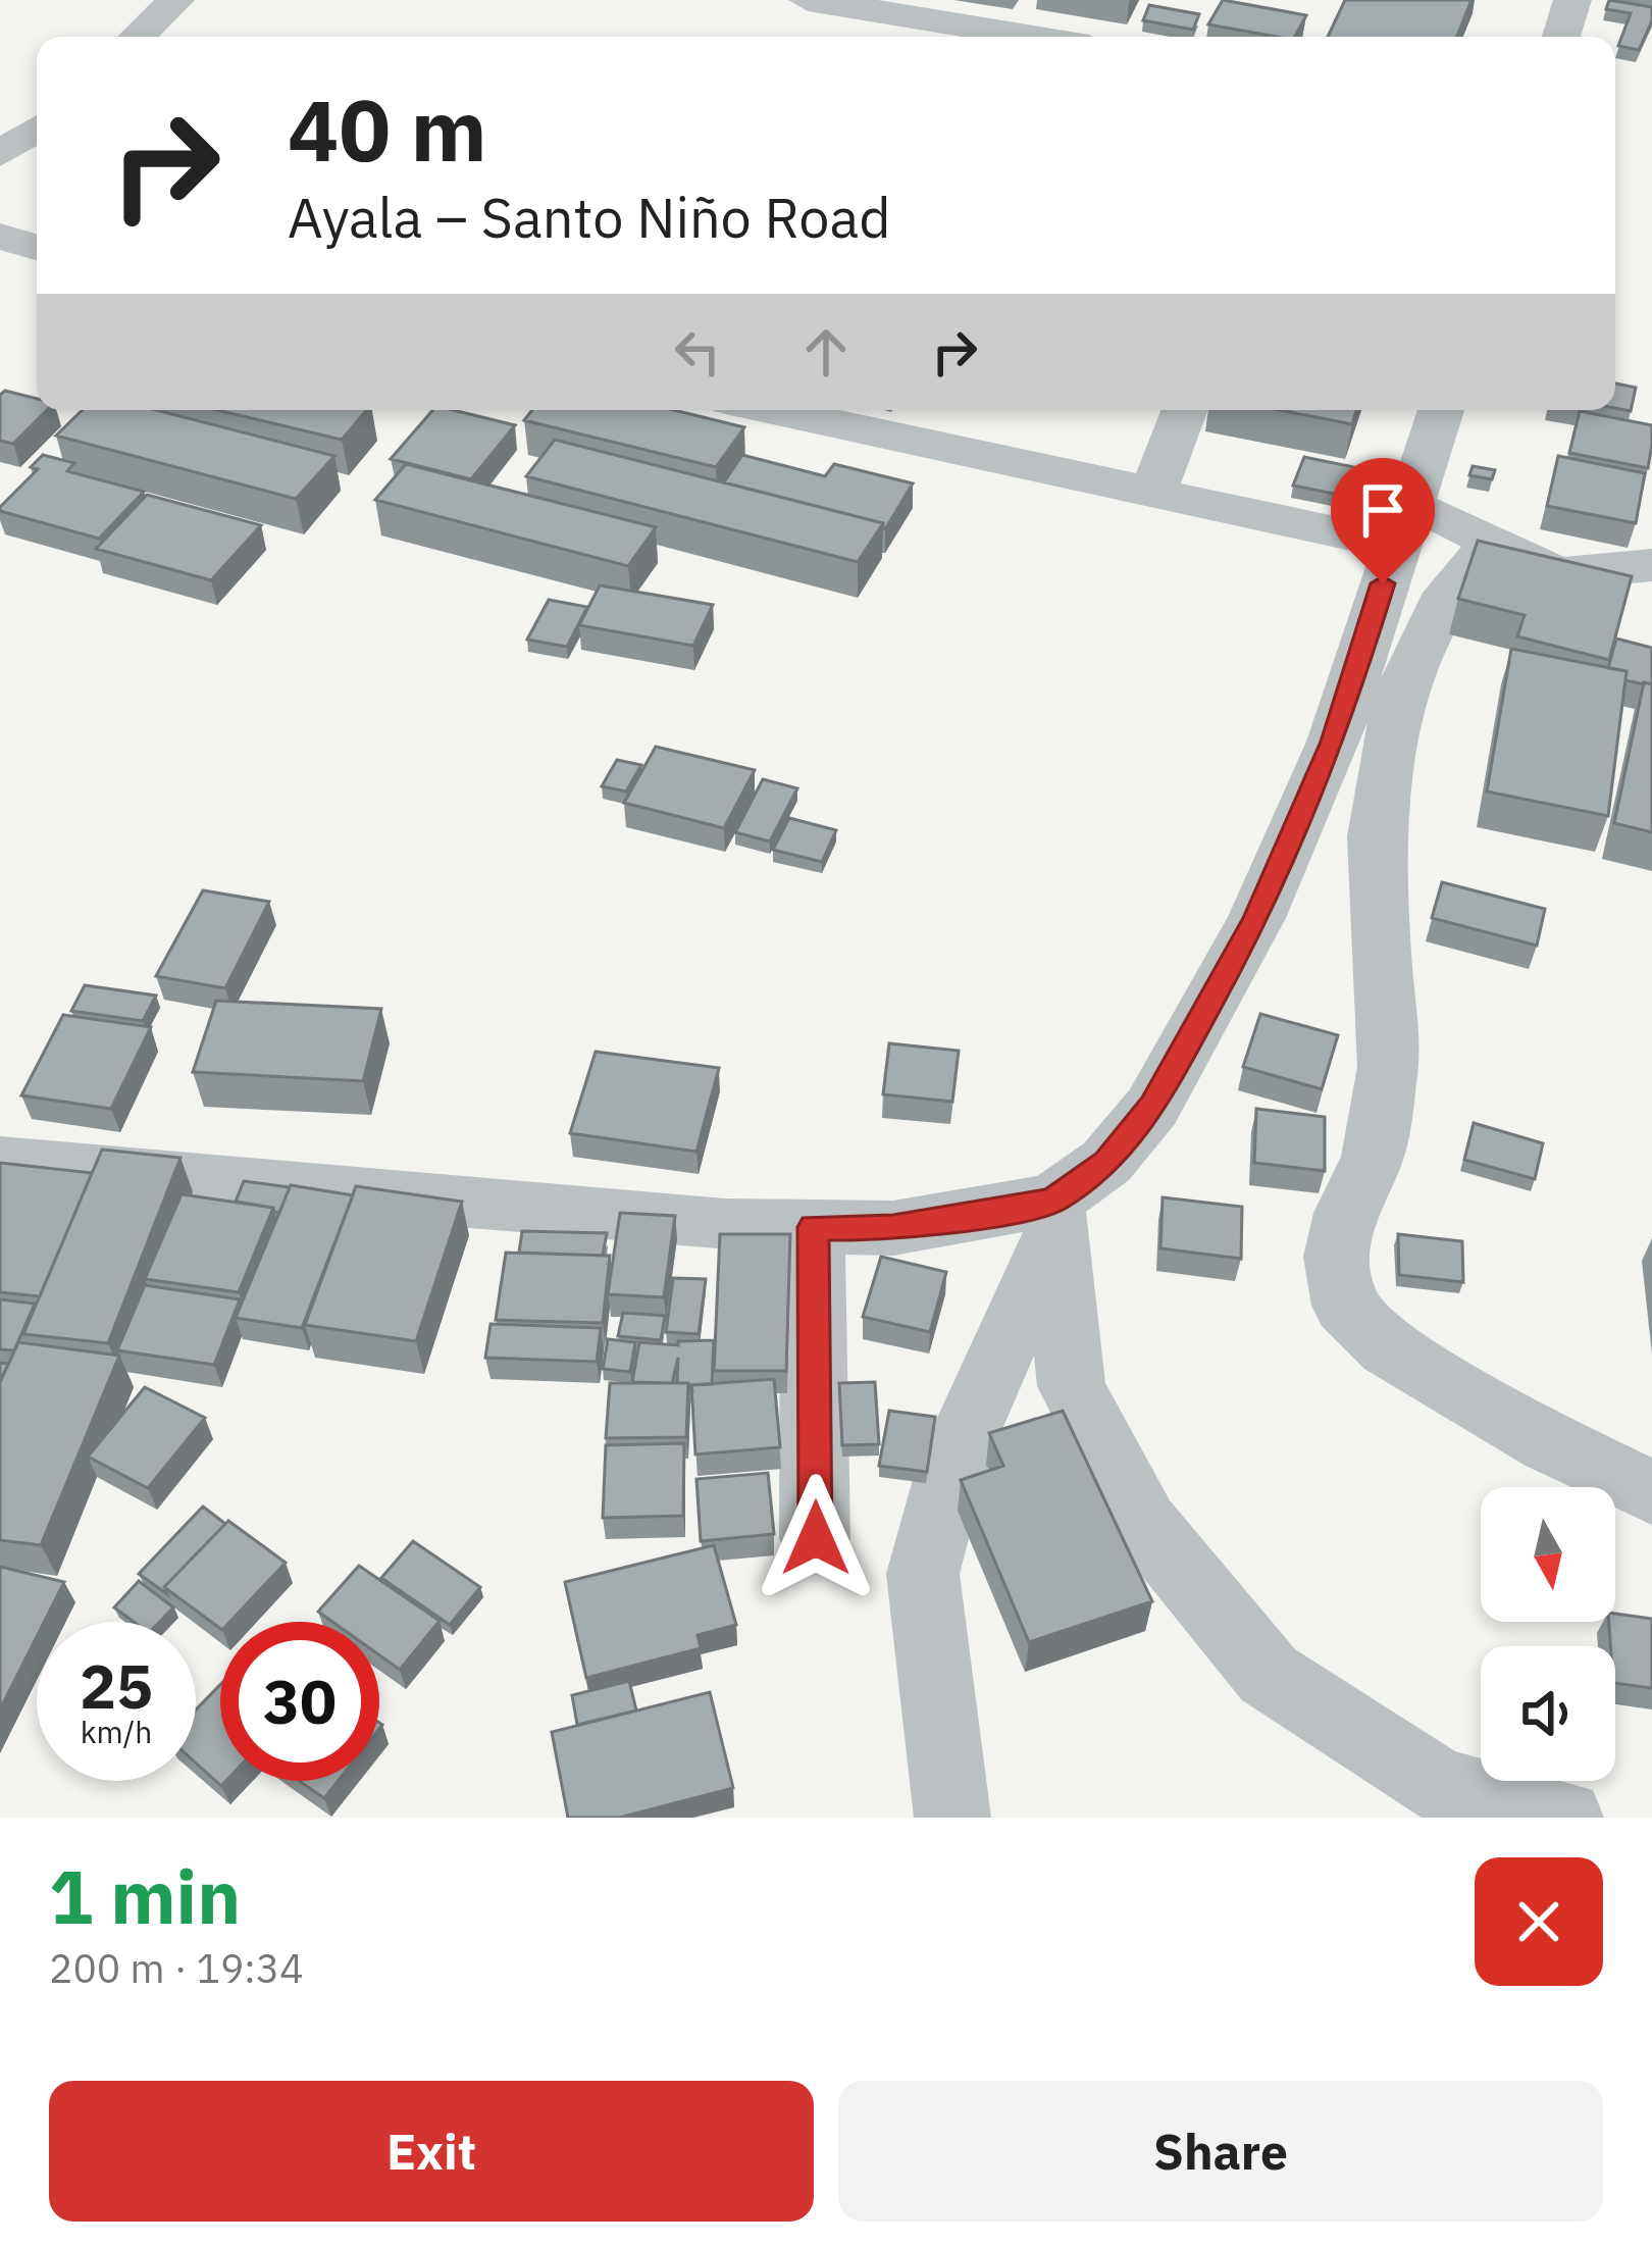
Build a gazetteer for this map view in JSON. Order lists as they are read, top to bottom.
{
  "north": "bottom",
  "page": {
    "turn": ["40 m", "Ayala – Santo Niño Road"],
    "speed": "25 km/h",
    "limit": "30",
    "heading": ["1 min", "200 m · 19:34"],
    "buttons": ["Exit", "Share"]
  }
}
